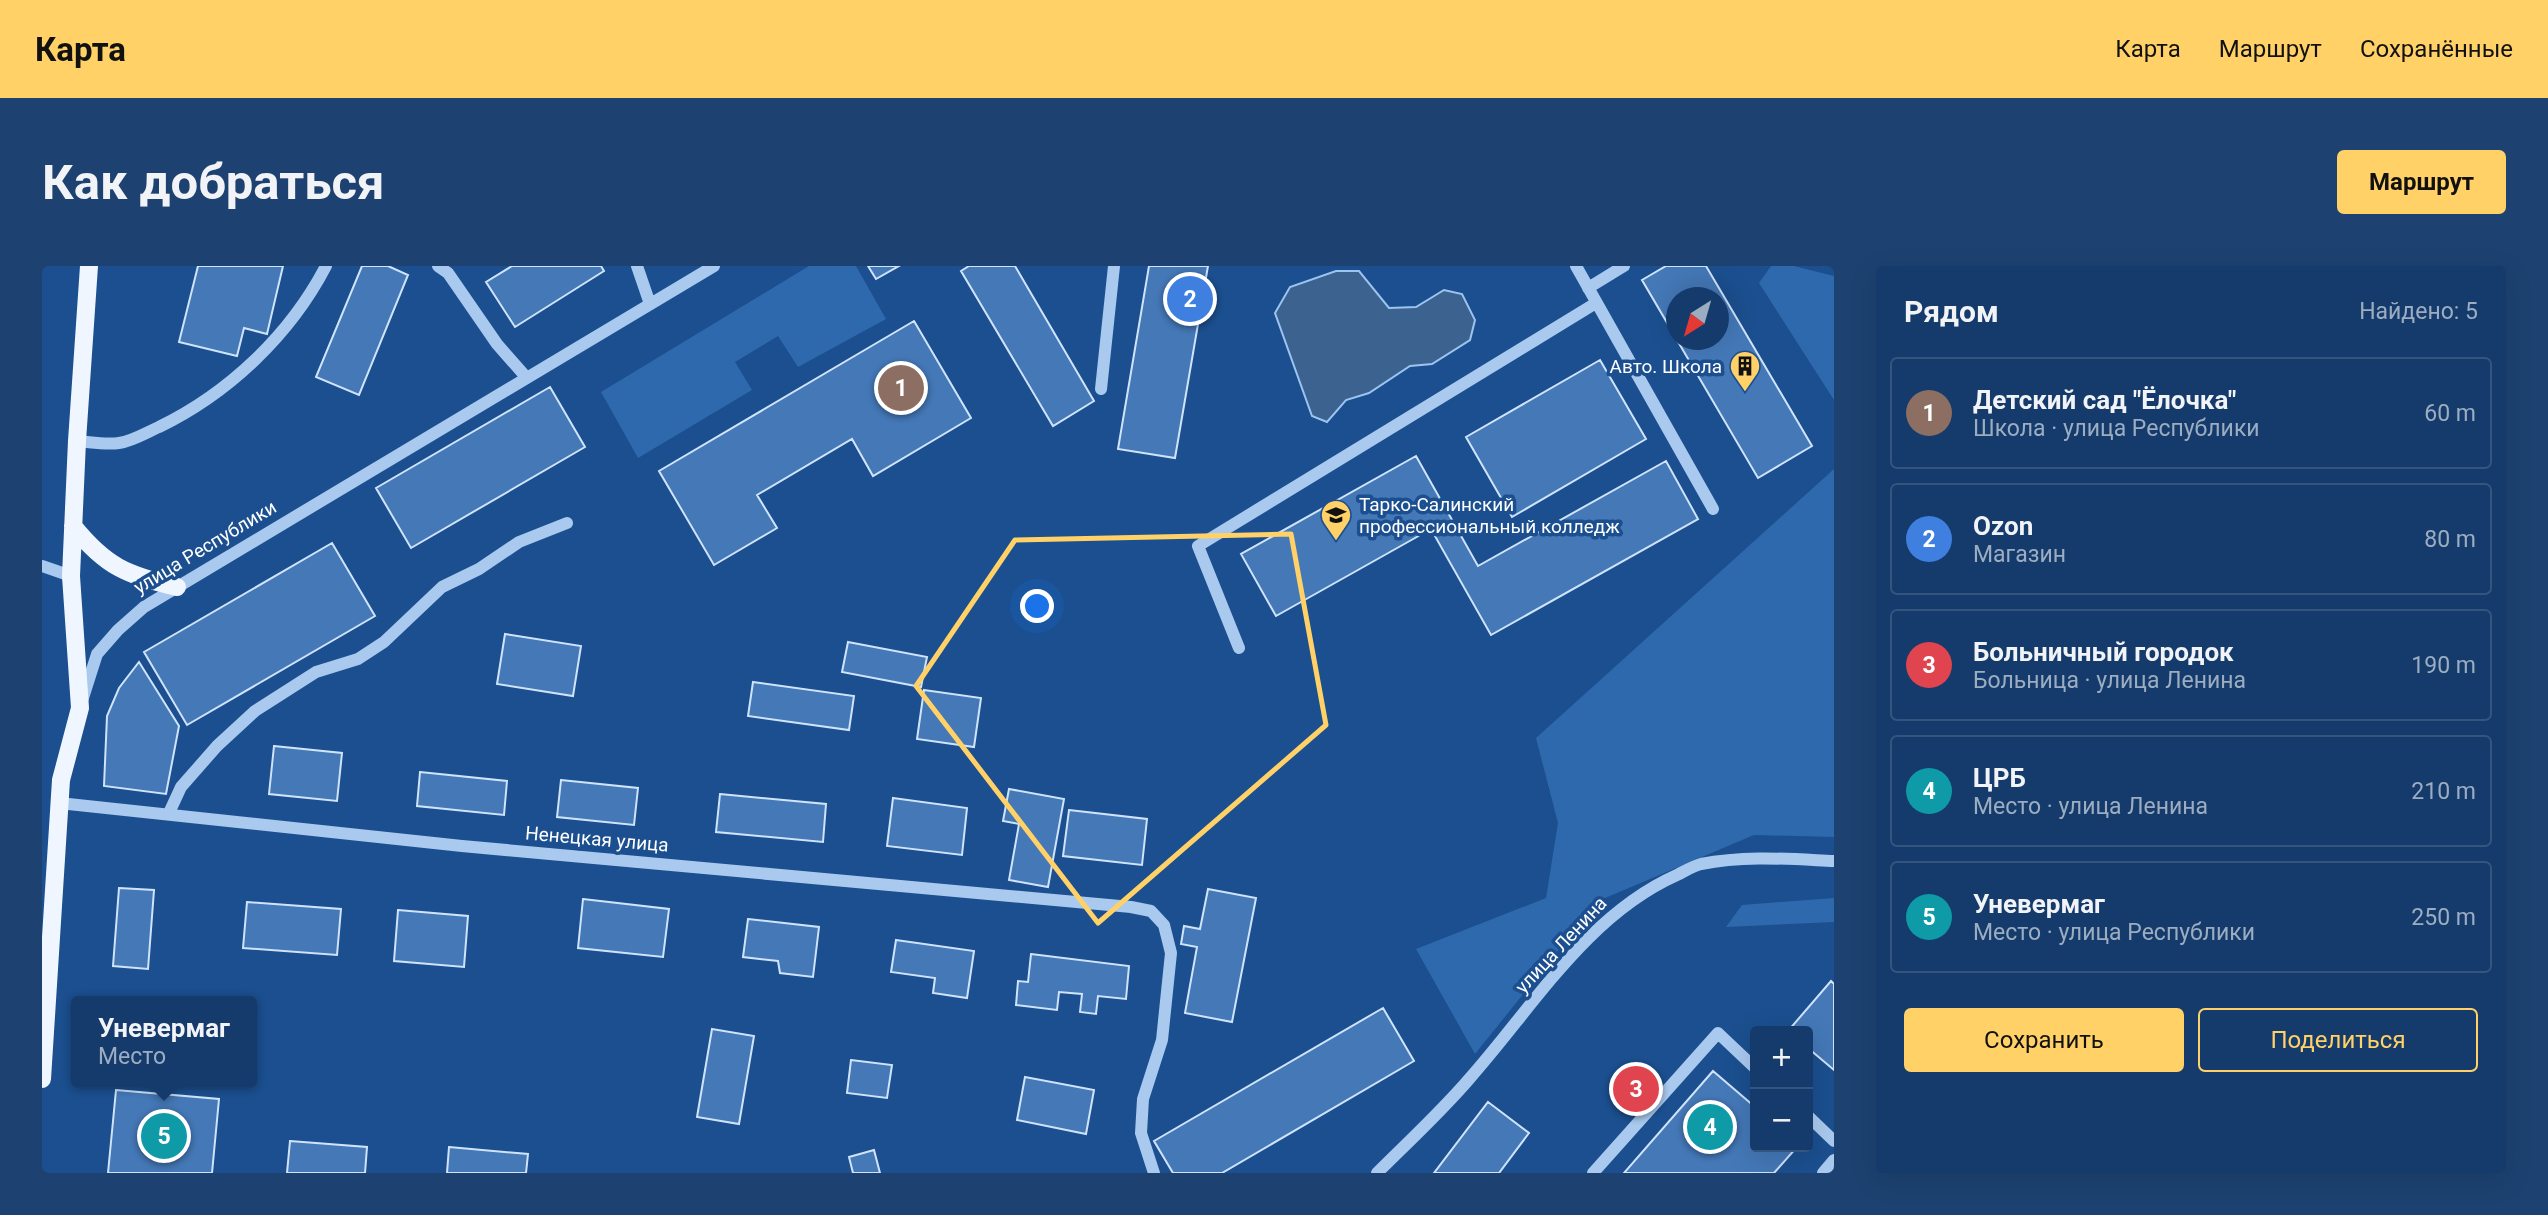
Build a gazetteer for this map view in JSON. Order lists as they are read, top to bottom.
{
  "streets": {
    "main road": ["улица Республики"],
    "street": ["Ненецкая улица", "улица Ленина"]
  },
  "crossings": [
    ["улица Республики", "Ненецкая улица"]
  ],
  "places": {
    "building": ["Авто. Школа"],
    "school or university": ["Тарко-Салинский профессиональный колледж"]
  },
  "north": "bottom left",
  "page": {
    "header": "Карта",
    "nav": ["Карта", "Маршрут", "Сохранённые"],
    "buttons": [
      "Маршрут",
      ["Сохранить", "Поделиться"]
    ],
    "title": "Как добраться",
    "heading": ["Рядом", "Найдено: 5"],
    "pins": [
      "2",
      "1",
      "3",
      "4",
      "5"
    ],
    "list": [
      {
        "mark": "1",
        "name": "Детский сад \"Ёлочка\"",
        "note": "Школа · улица Республики",
        "value": "60 m"
      },
      {
        "mark": "2",
        "name": "Ozon",
        "note": "Магазин",
        "value": "80 m"
      },
      {
        "mark": "3",
        "name": "Больничный городок",
        "note": "Больница · улица Ленина",
        "value": "190 m"
      },
      {
        "mark": "4",
        "name": "ЦРБ",
        "note": "Место · улица Ленина",
        "value": "210 m"
      },
      {
        "mark": "5",
        "name": "Уневермаг",
        "note": "Место · улица Республики",
        "value": "250 m"
      }
    ],
    "popup": ["Уневермаг", "Место"],
    "map_buttons": ["+", "−"]
  }
}
